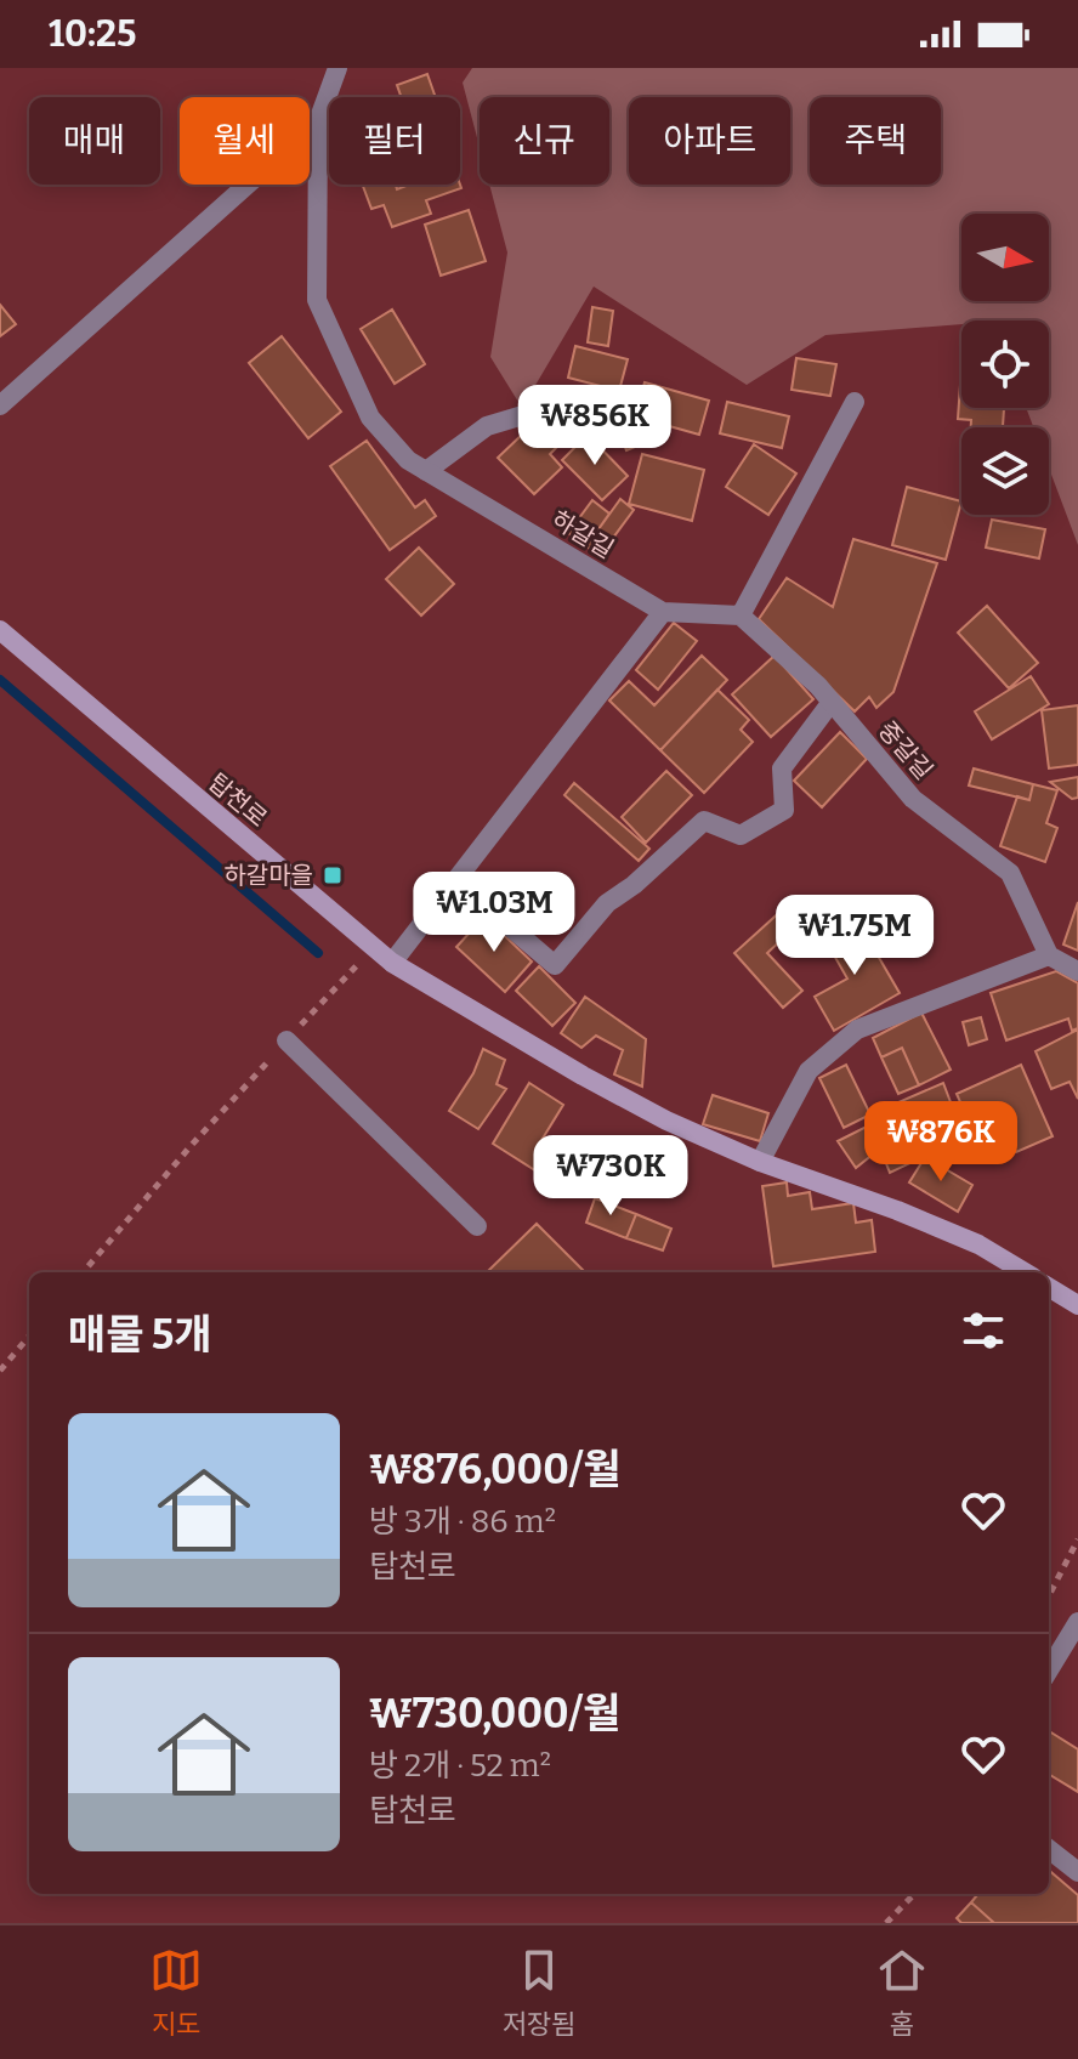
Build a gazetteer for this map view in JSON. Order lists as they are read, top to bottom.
{
  "streets": {
    "main road": ["탑천로"],
    "street": ["하갈길", "중갈길"]
  },
  "places": {
    "transit": ["하갈마을"]
  },
  "north": "right",
  "page": {
    "status": "10:25",
    "chip": [
      "매매",
      "월세",
      "필터",
      "신규",
      "아파트",
      "주택"
    ],
    "price": [
      "₩856K",
      "₩1.03M",
      "₩1.75M",
      "₩876K",
      "₩730K"
    ],
    "heading": "매물 5개",
    "list": [
      {
        "name": "₩876,000/월",
        "note": "방 3개 · 86 m² · 탑천로"
      },
      {
        "name": "₩730,000/월",
        "note": "방 2개 · 52 m² · 탑천로"
      }
    ],
    "tabs": ["지도", "저장됨", "홈"]
  }
}
